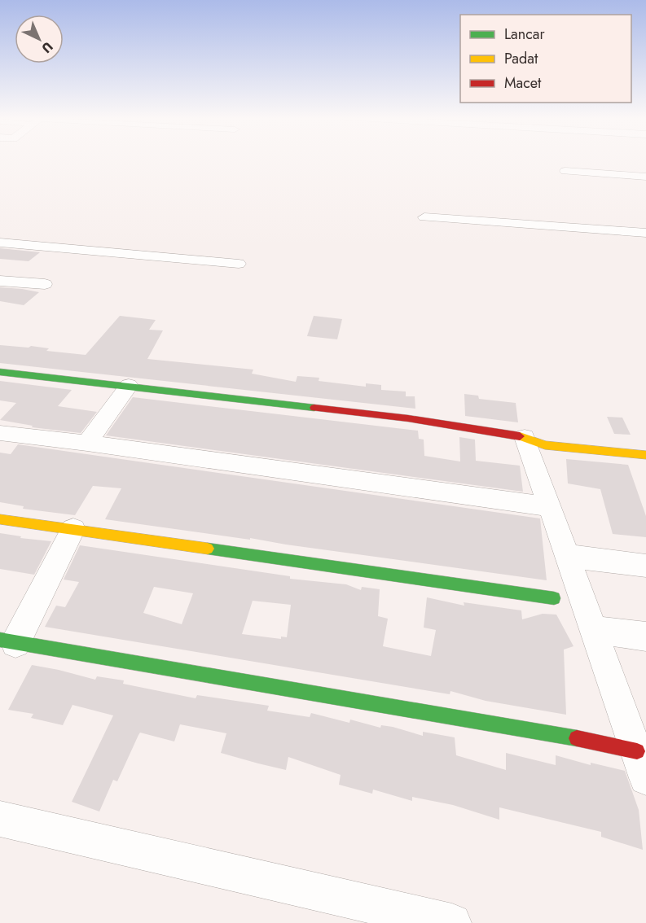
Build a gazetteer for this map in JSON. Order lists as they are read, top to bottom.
{
  "legend": ["Lancar", "Padat", "Macet"],
  "north": "bottom right"
}
